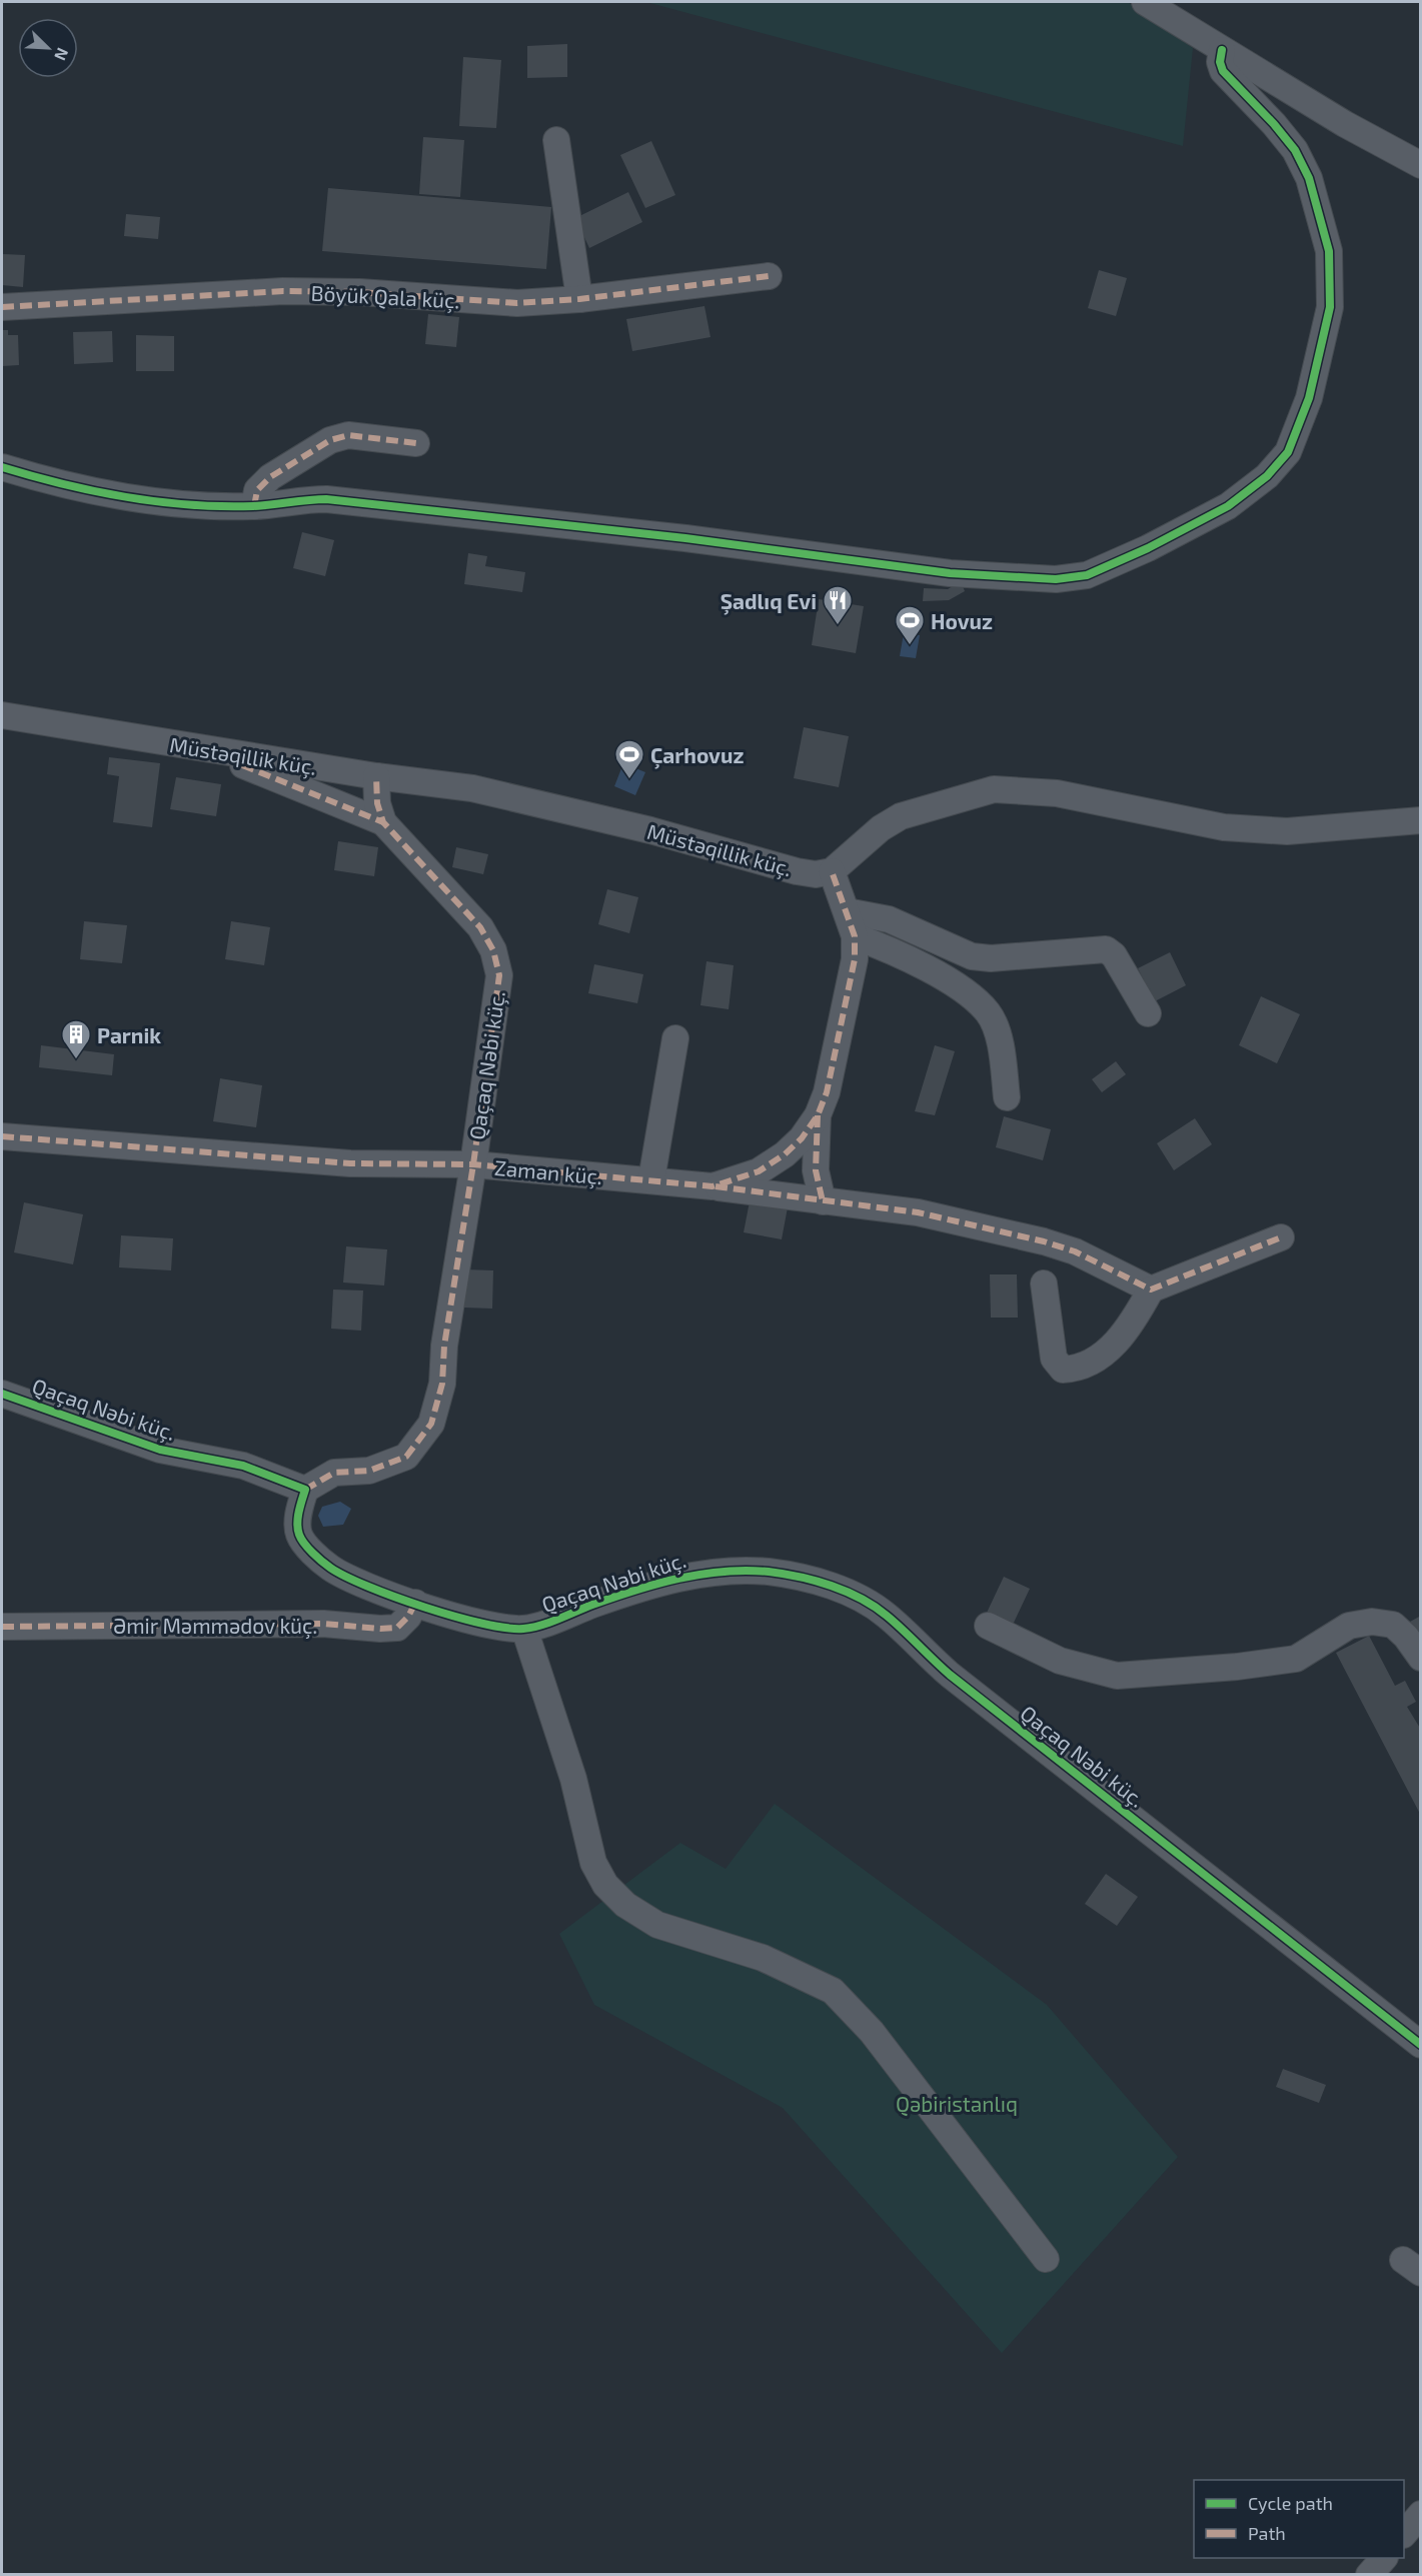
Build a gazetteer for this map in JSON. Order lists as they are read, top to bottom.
{
  "streets": {
    "street": [
      "Böyük Qala küç.",
      "Müstəqillik küç.",
      "Qaçaq Nəbi küç.",
      "Zaman küç.",
      "Əmir Məmmədov küç."
    ]
  },
  "crossings": [
    ["Müstəqillik küç.", "Zaman küç."],
    ["Qaçaq Nəbi küç.", "Zaman küç."],
    ["Qaçaq Nəbi küç.", "Əmir Məmmədov küç."]
  ],
  "parks": ["Qəbiristanlıq"],
  "places": {
    "restaurant": ["Şadlıq Evi"],
    "sports": ["Hovuz", "Çarhovuz"],
    "building": ["Parnik"]
  },
  "legend": ["Cycle path", "Path"],
  "north": "bottom right"
}
